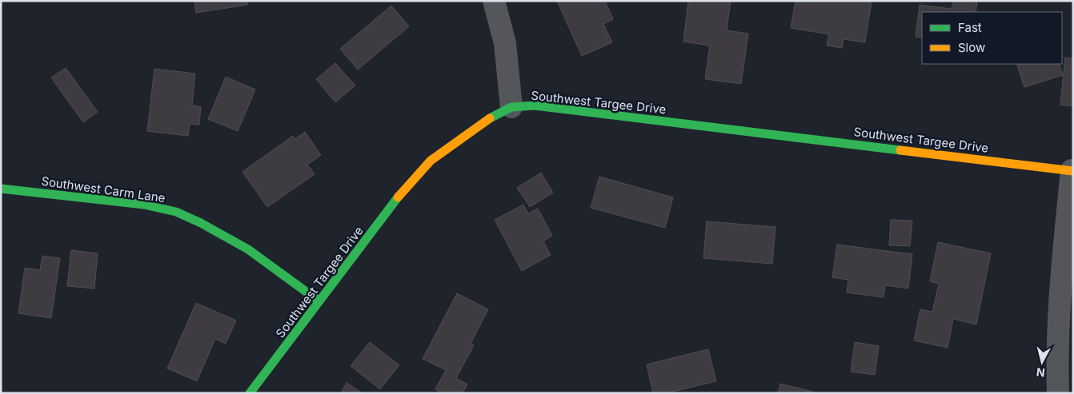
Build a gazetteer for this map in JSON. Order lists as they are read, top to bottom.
{
  "streets": {
    "street": ["Southwest Targee Drive", "Southwest Carm Lane"]
  },
  "crossings": [
    ["Southwest Targee Drive", "Southwest Carm Lane"]
  ],
  "legend": ["Fast", "Slow"],
  "north": "bottom"
}
